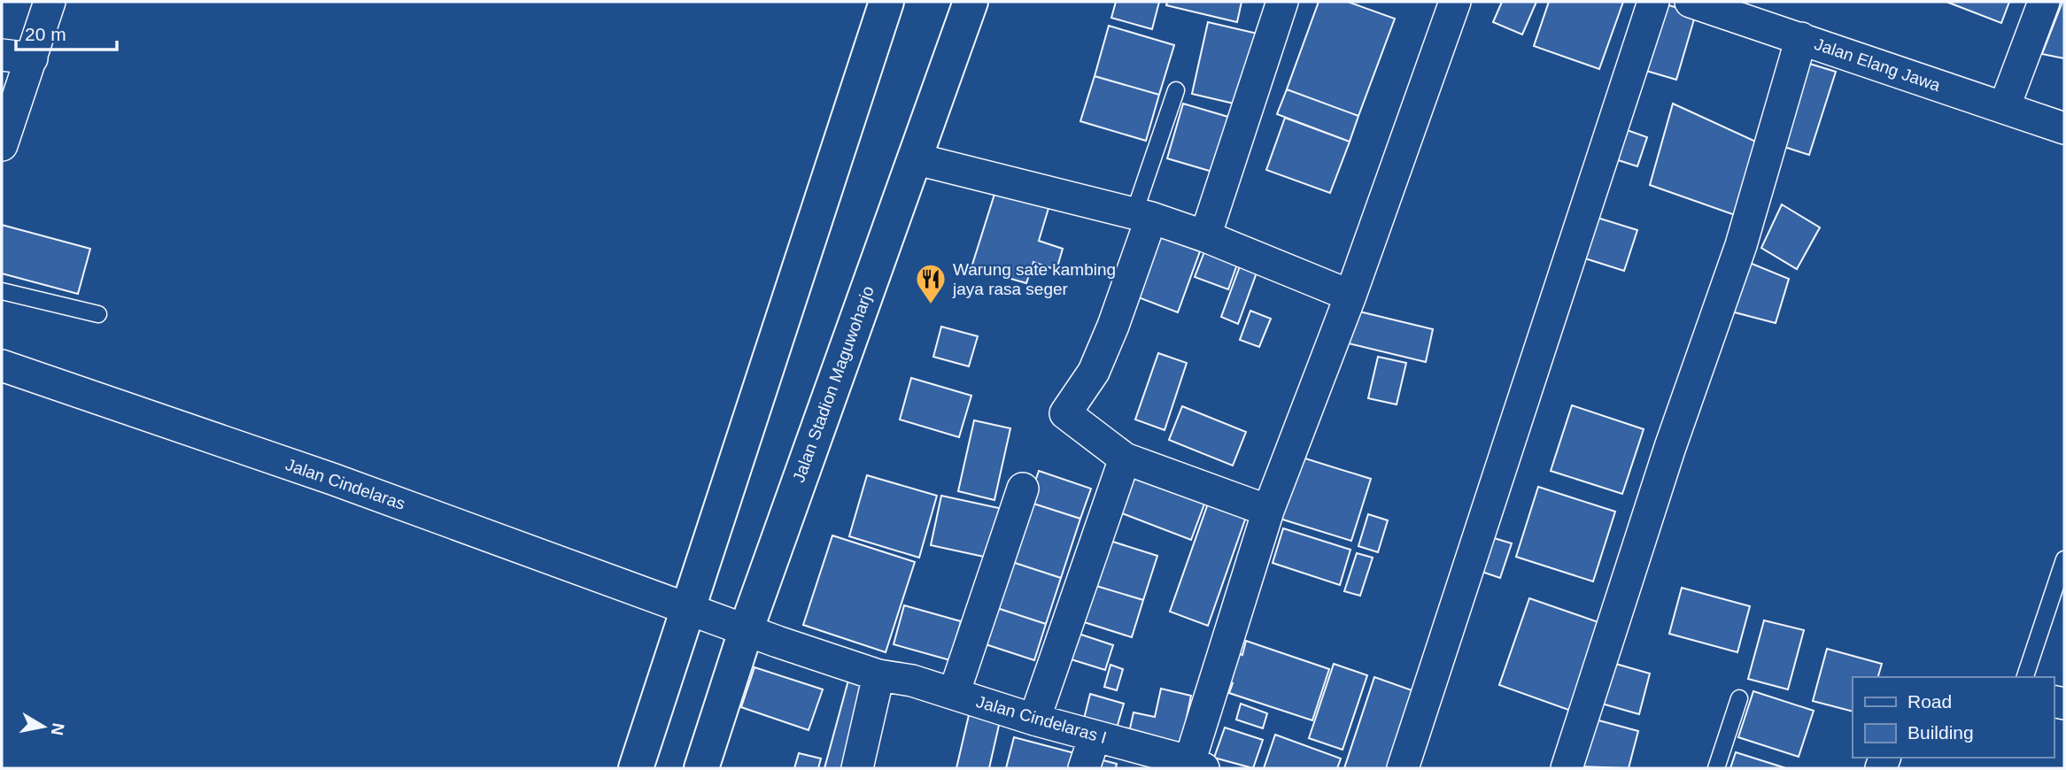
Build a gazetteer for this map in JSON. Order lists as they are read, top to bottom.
{
  "streets": {
    "main road": ["Jalan Stadion Maguwoharjo"],
    "street": ["Jalan Elang Jawa", "Jalan Cindelaras", "Jalan Cindelaras I"]
  },
  "crossings": [
    ["Jalan Stadion Maguwoharjo", "Jalan Cindelaras"],
    ["Jalan Stadion Maguwoharjo", "Jalan Cindelaras I"],
    ["Jalan Cindelaras", "Jalan Cindelaras I"]
  ],
  "places": {
    "restaurant": ["Warung sate kambing jaya rasa seger"]
  },
  "legend": ["Road", "Building"],
  "scale_bar": "20 m",
  "north": "right"
}
